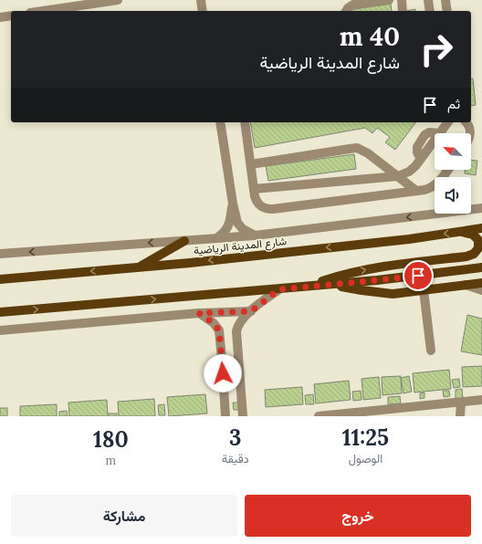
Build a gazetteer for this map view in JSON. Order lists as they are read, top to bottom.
{
  "streets": {
    "main road": ["شارع المدينة الرياضية"]
  },
  "north": "top left",
  "page": {
    "turn": ["40 m", "شارع المدينة الرياضية"],
    "then": "ثم",
    "eta": [
      "11:25",
      "الوصول",
      "3",
      "دقيقة",
      "180",
      "m"
    ],
    "buttons": ["خروج", "مشاركة"]
  }
}
